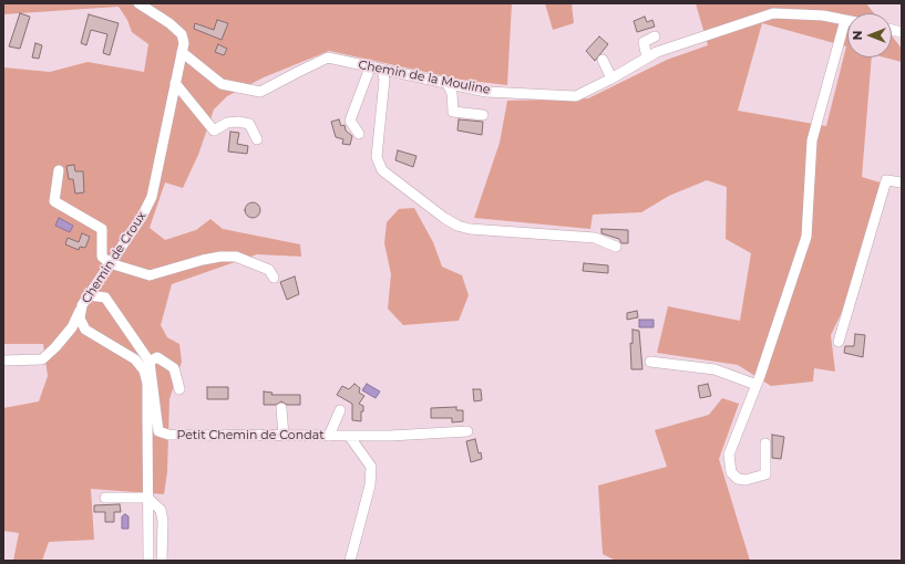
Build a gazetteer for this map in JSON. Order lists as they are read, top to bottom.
{
  "streets": {
    "street": ["Chemin de la Mouline", "Chemin de Croux", "Petit Chemin de Condat"]
  },
  "crossings": [
    ["Chemin de la Mouline", "Chemin de Croux"],
    ["Chemin de Croux", "Petit Chemin de Condat"]
  ],
  "north": "left"
}
